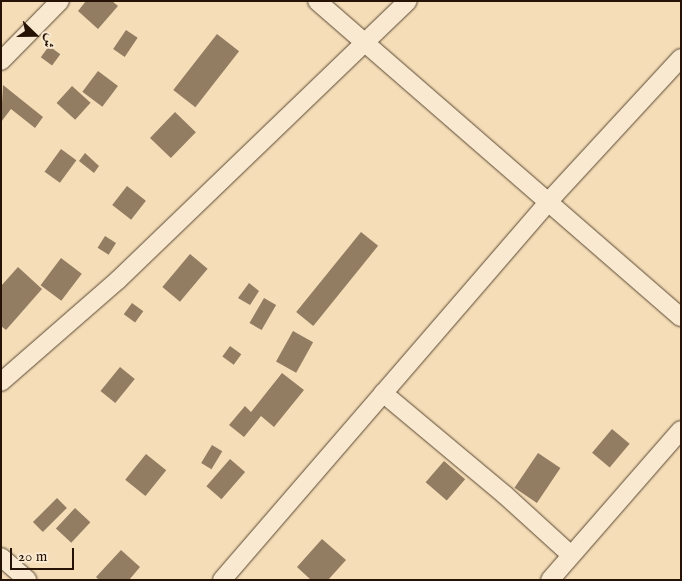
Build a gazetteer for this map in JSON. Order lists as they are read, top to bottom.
{
  "scale_bar": "20 m",
  "north": "right"
}
